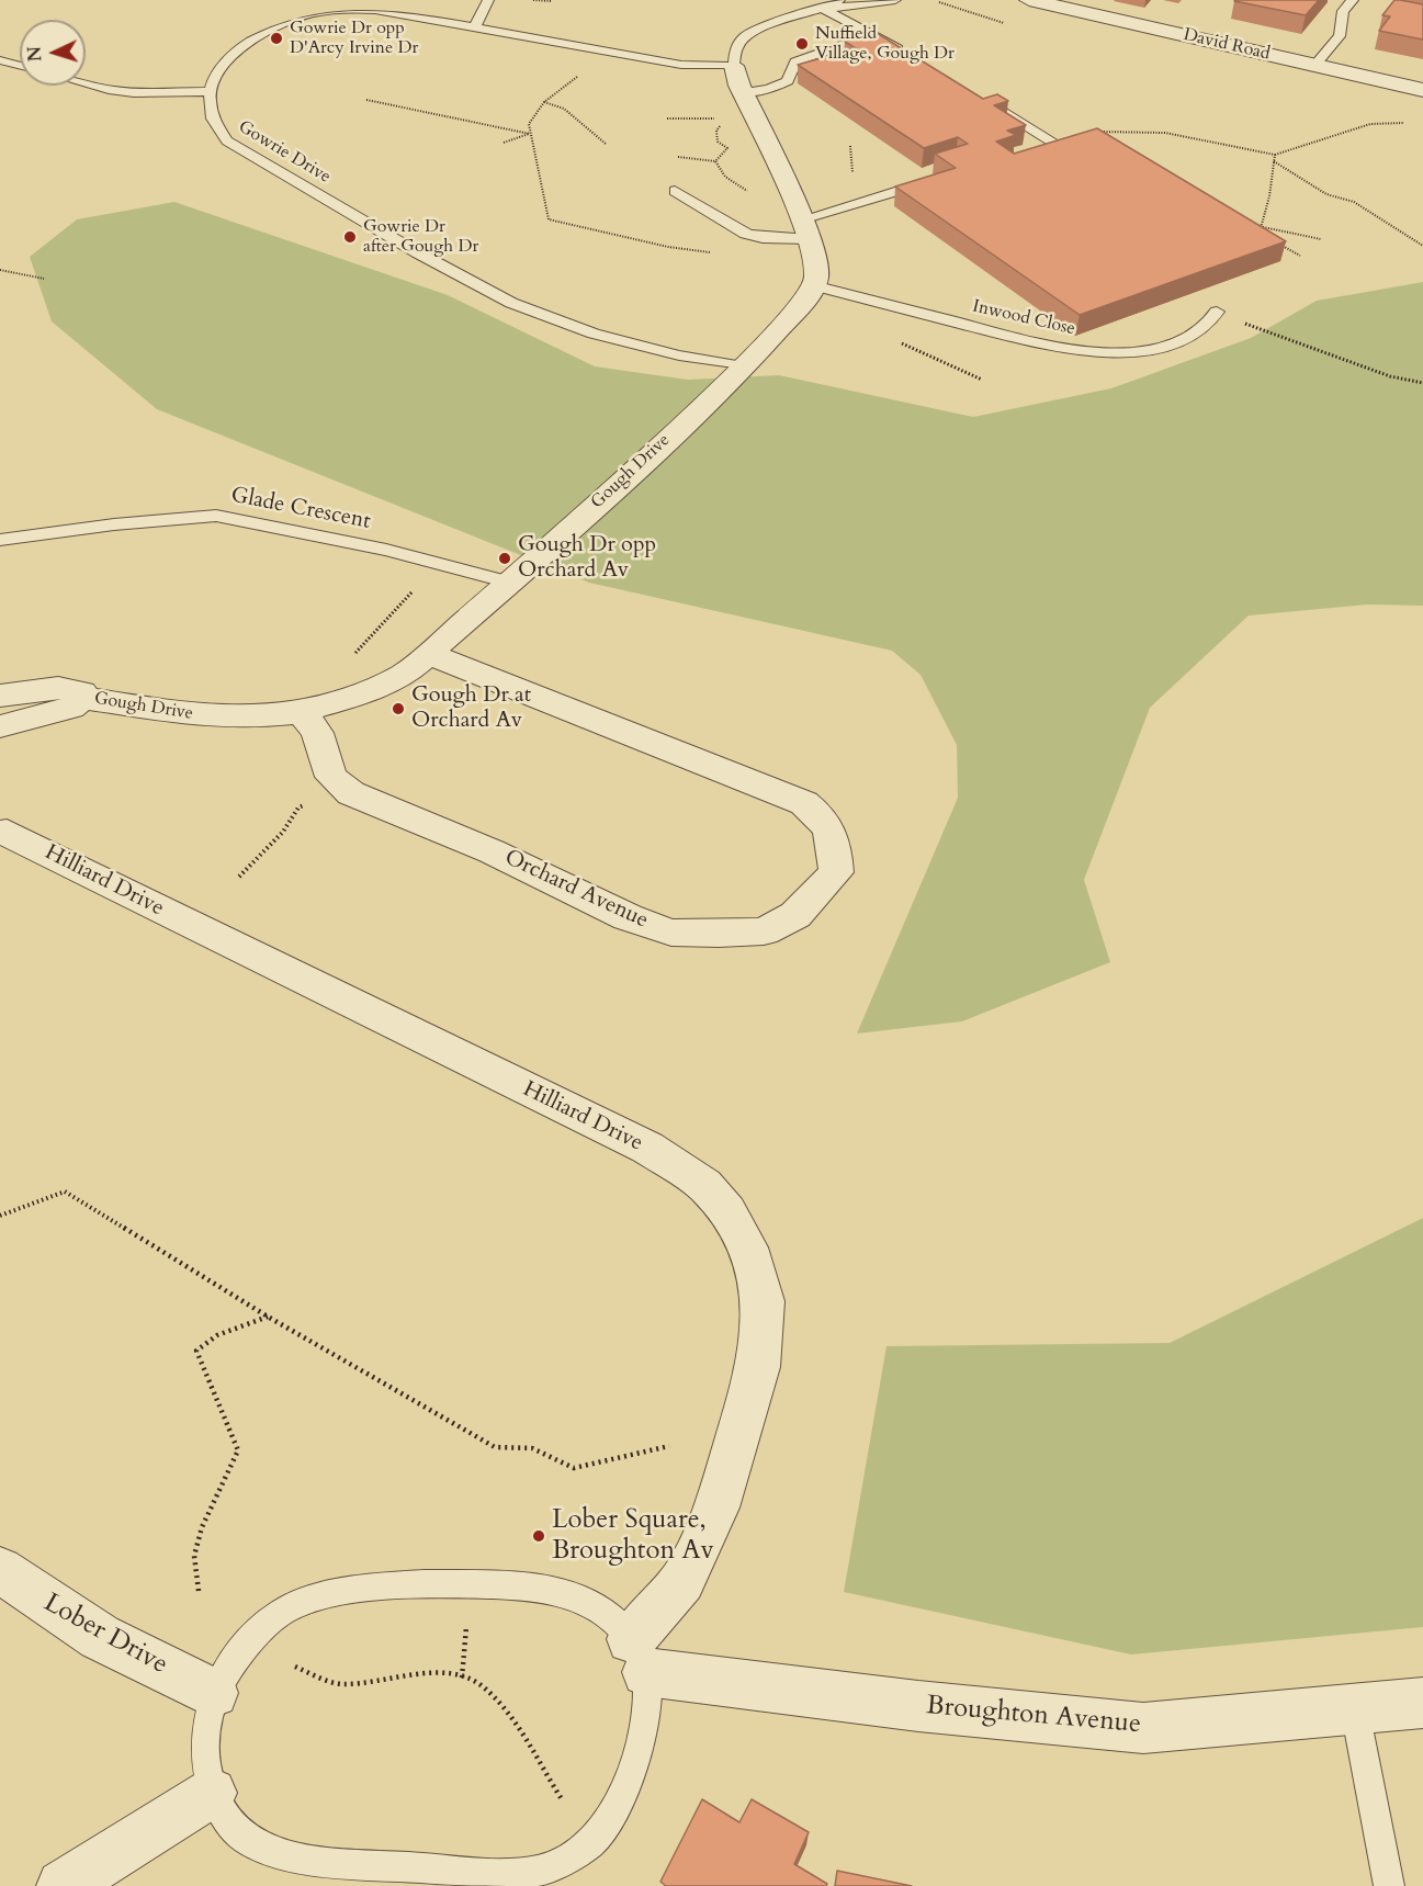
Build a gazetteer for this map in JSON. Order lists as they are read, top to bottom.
{
  "streets": {
    "street": [
      "David Road",
      "Gough Drive",
      "Hilliard Drive",
      "Orchard Avenue",
      "Lober Drive",
      "Broughton Avenue"
    ],
    "lane": ["Gowrie Drive", "Inwood Close", "Glade Crescent"]
  },
  "crossings": [
    ["Gowrie Drive", "Gough Drive"],
    ["Inwood Close", "Gough Drive"],
    ["Gough Drive", "Glade Crescent"],
    ["Gough Drive", "Orchard Avenue"],
    ["Hilliard Drive", "Broughton Avenue"]
  ],
  "places": [
    "Gowrie Dr opp D'Arcy Irvine Dr",
    "Nuffield Village, Gough Dr",
    "Gowrie Dr after Gough Dr",
    "Gough Dr opp Orchard Av",
    "Gough Dr at Orchard Av",
    "Lober Square, Broughton Av"
  ],
  "north": "left"
}
